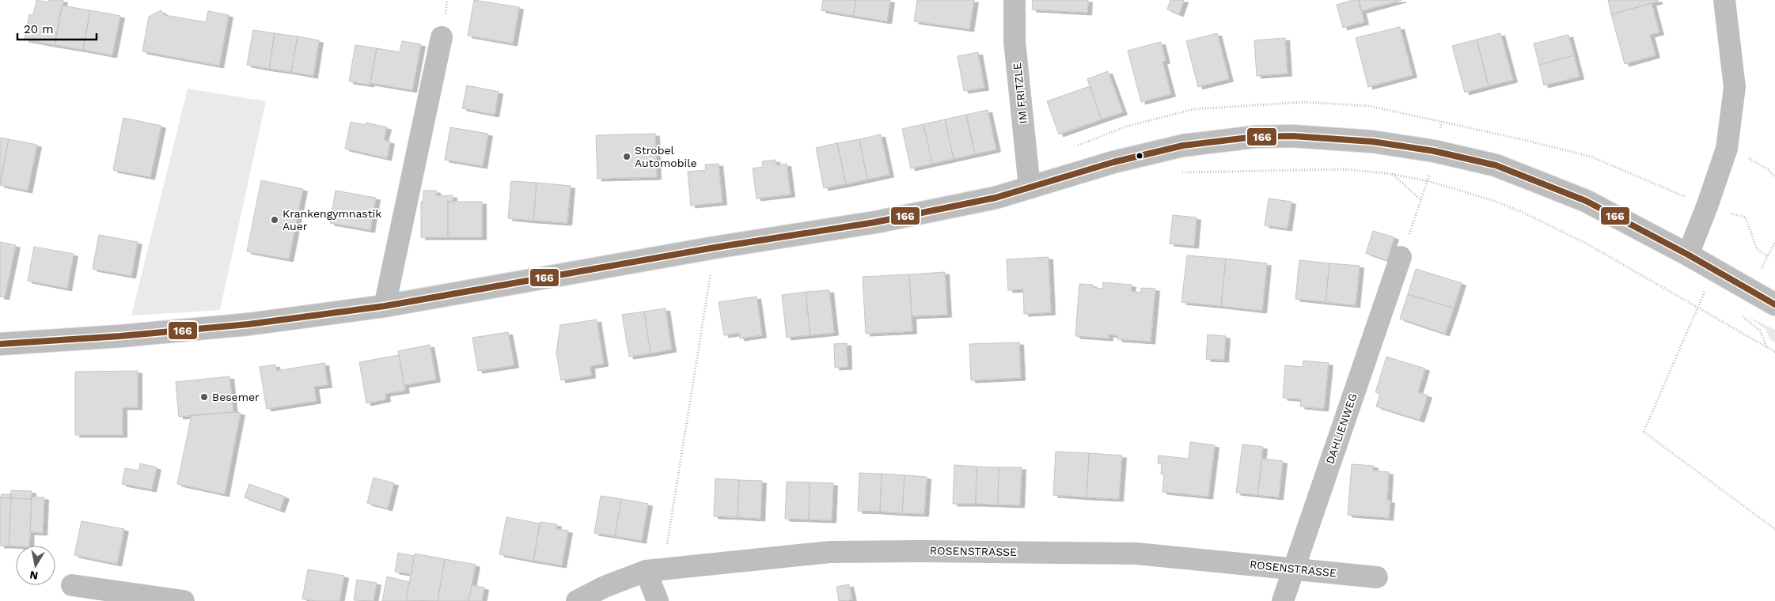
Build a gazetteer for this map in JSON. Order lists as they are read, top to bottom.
{
  "streets": {
    "street": ["IM FRITZLE", "DAHLIENWEG", "ROSENSTRASSE"]
  },
  "crossings": [
    ["DAHLIENWEG", "ROSENSTRASSE"]
  ],
  "places": ["Strobel Automobile", "Krankengymnastik Auer", "Besemer"],
  "lines": ["transit line 166"],
  "scale_bar": "20 m",
  "north": "bottom"
}
